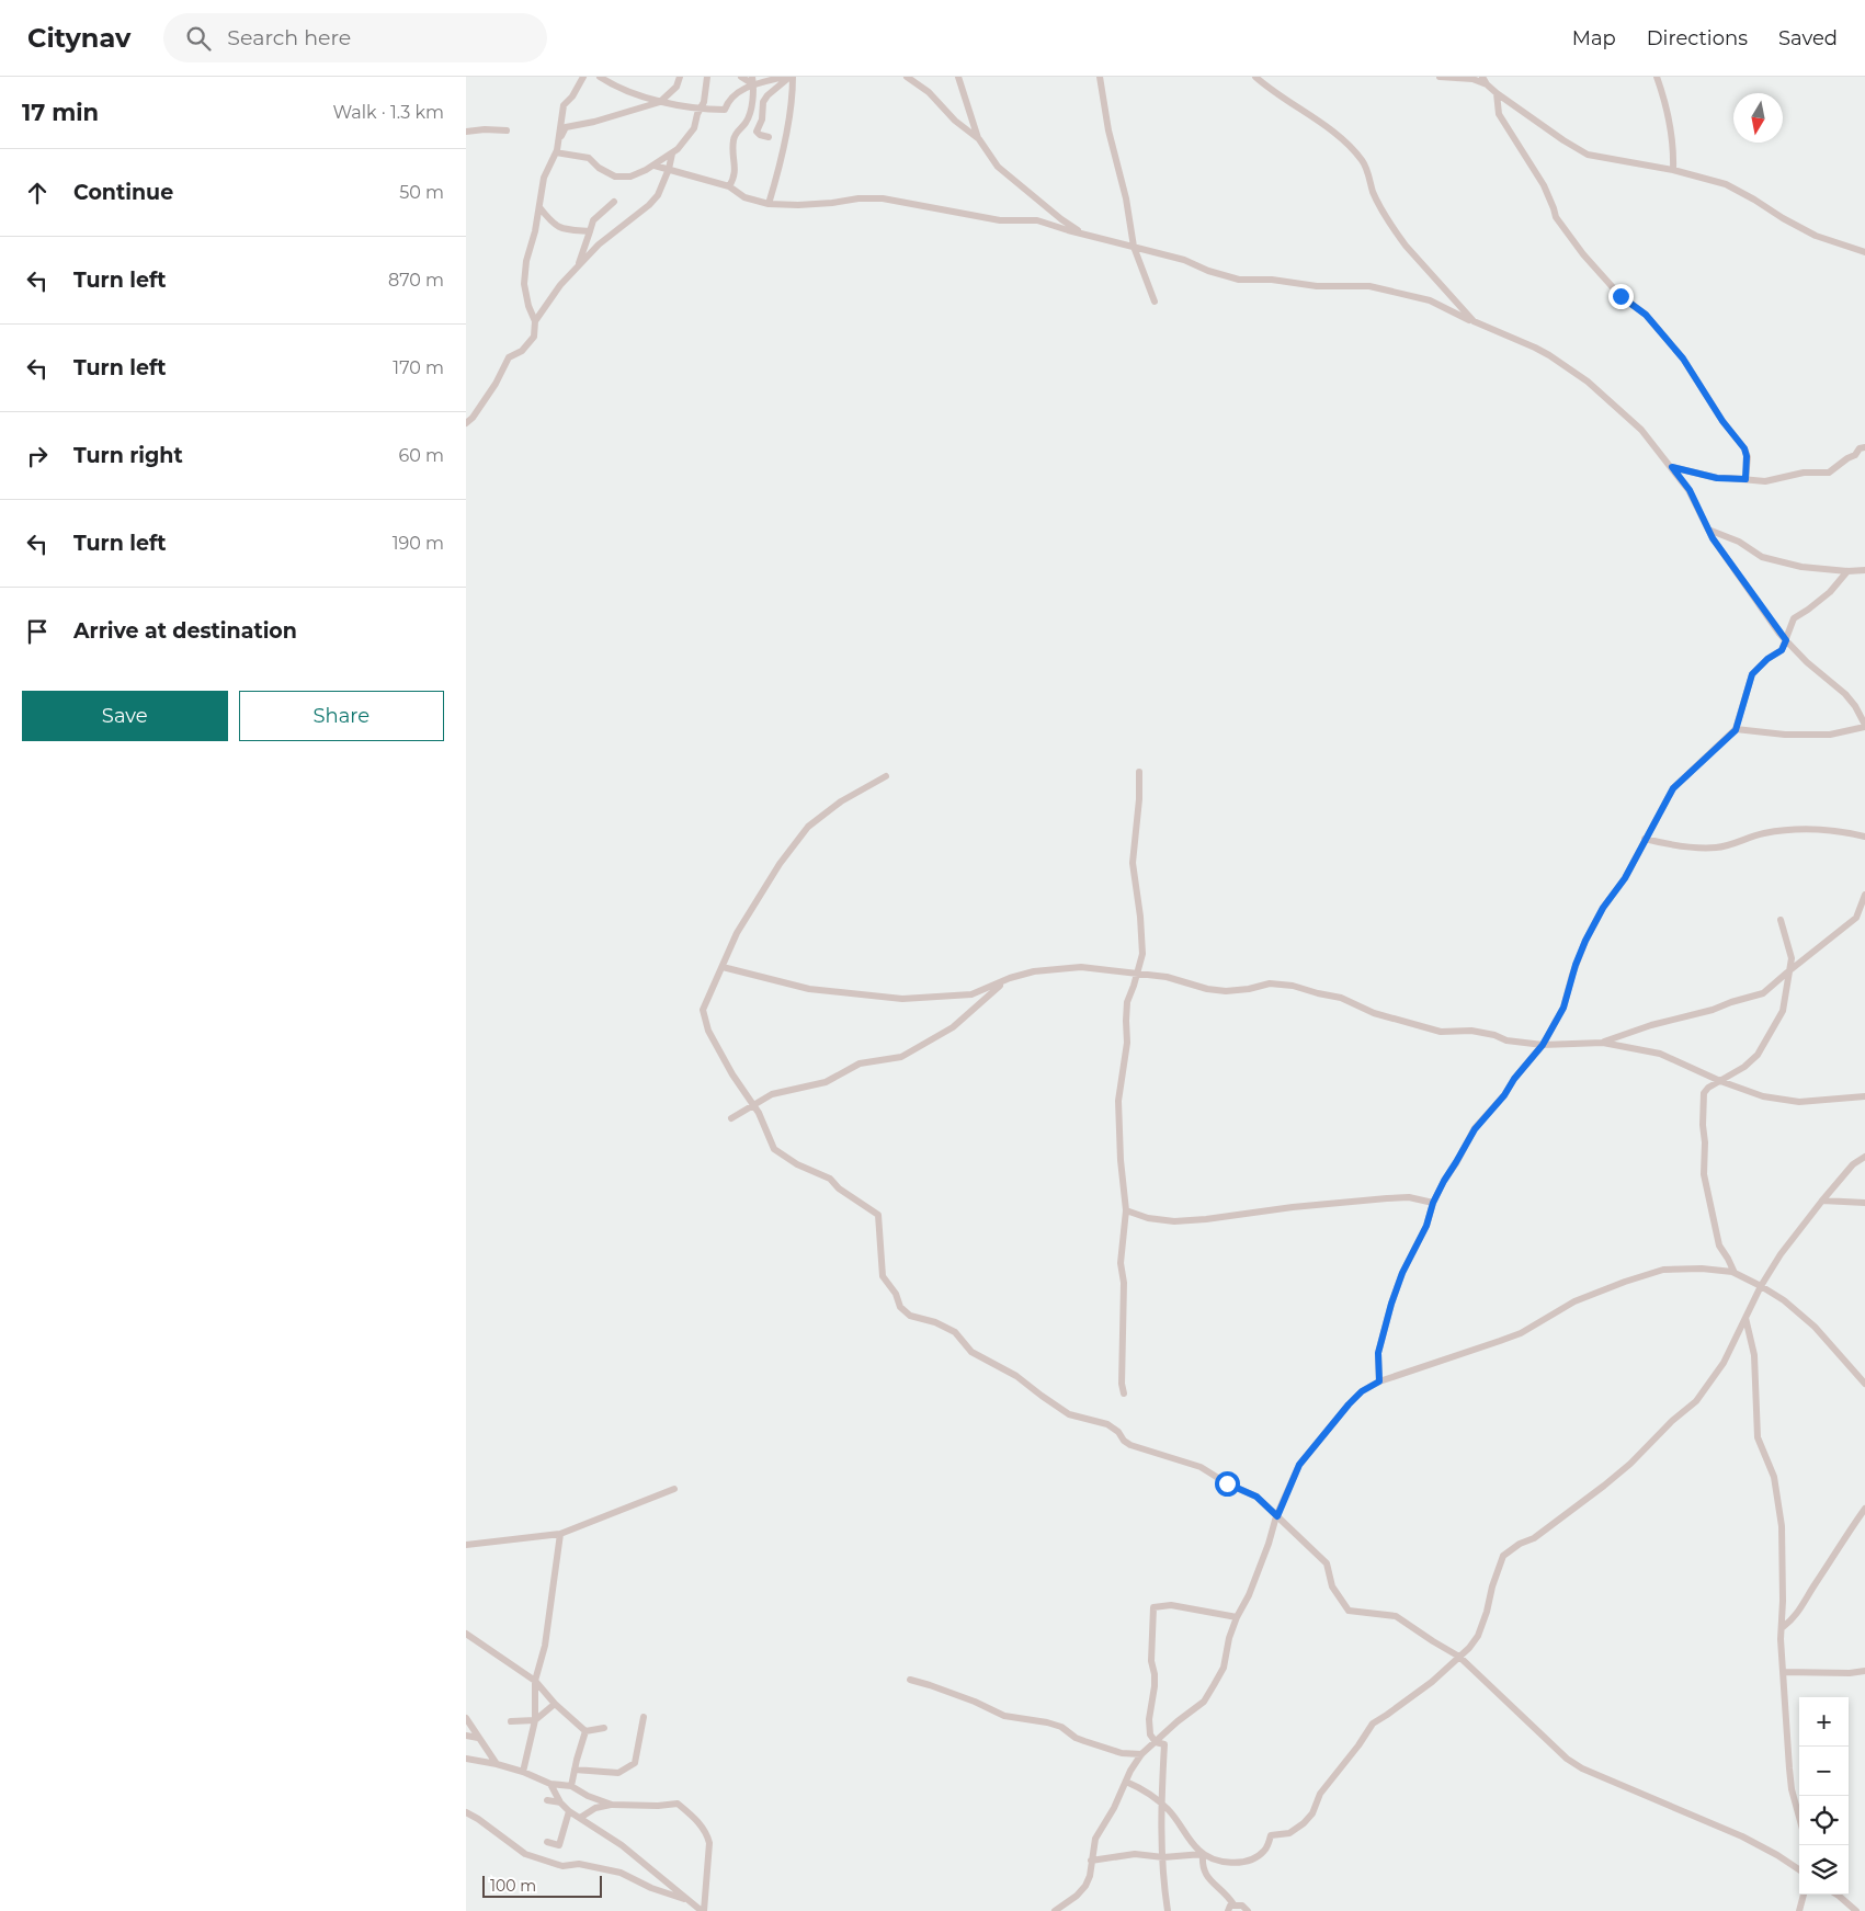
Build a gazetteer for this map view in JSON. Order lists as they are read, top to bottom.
{
  "scale_bar": "100 m",
  "north": "bottom",
  "page": {
    "header": "Citynav",
    "search": "Search here",
    "nav": ["Map", "Directions", "Saved"],
    "heading": ["17 min", "Walk · 1.3 km"],
    "list": [
      ["Continue", "50 m"],
      ["Turn left", "870 m"],
      ["Turn left", "170 m"],
      ["Turn right", "60 m"],
      ["Turn left", "190 m"],
      "Arrive at destination"
    ],
    "buttons": ["Save", "Share"],
    "map_buttons": ["+", "−"],
    "scale": "100 m"
  }
}
